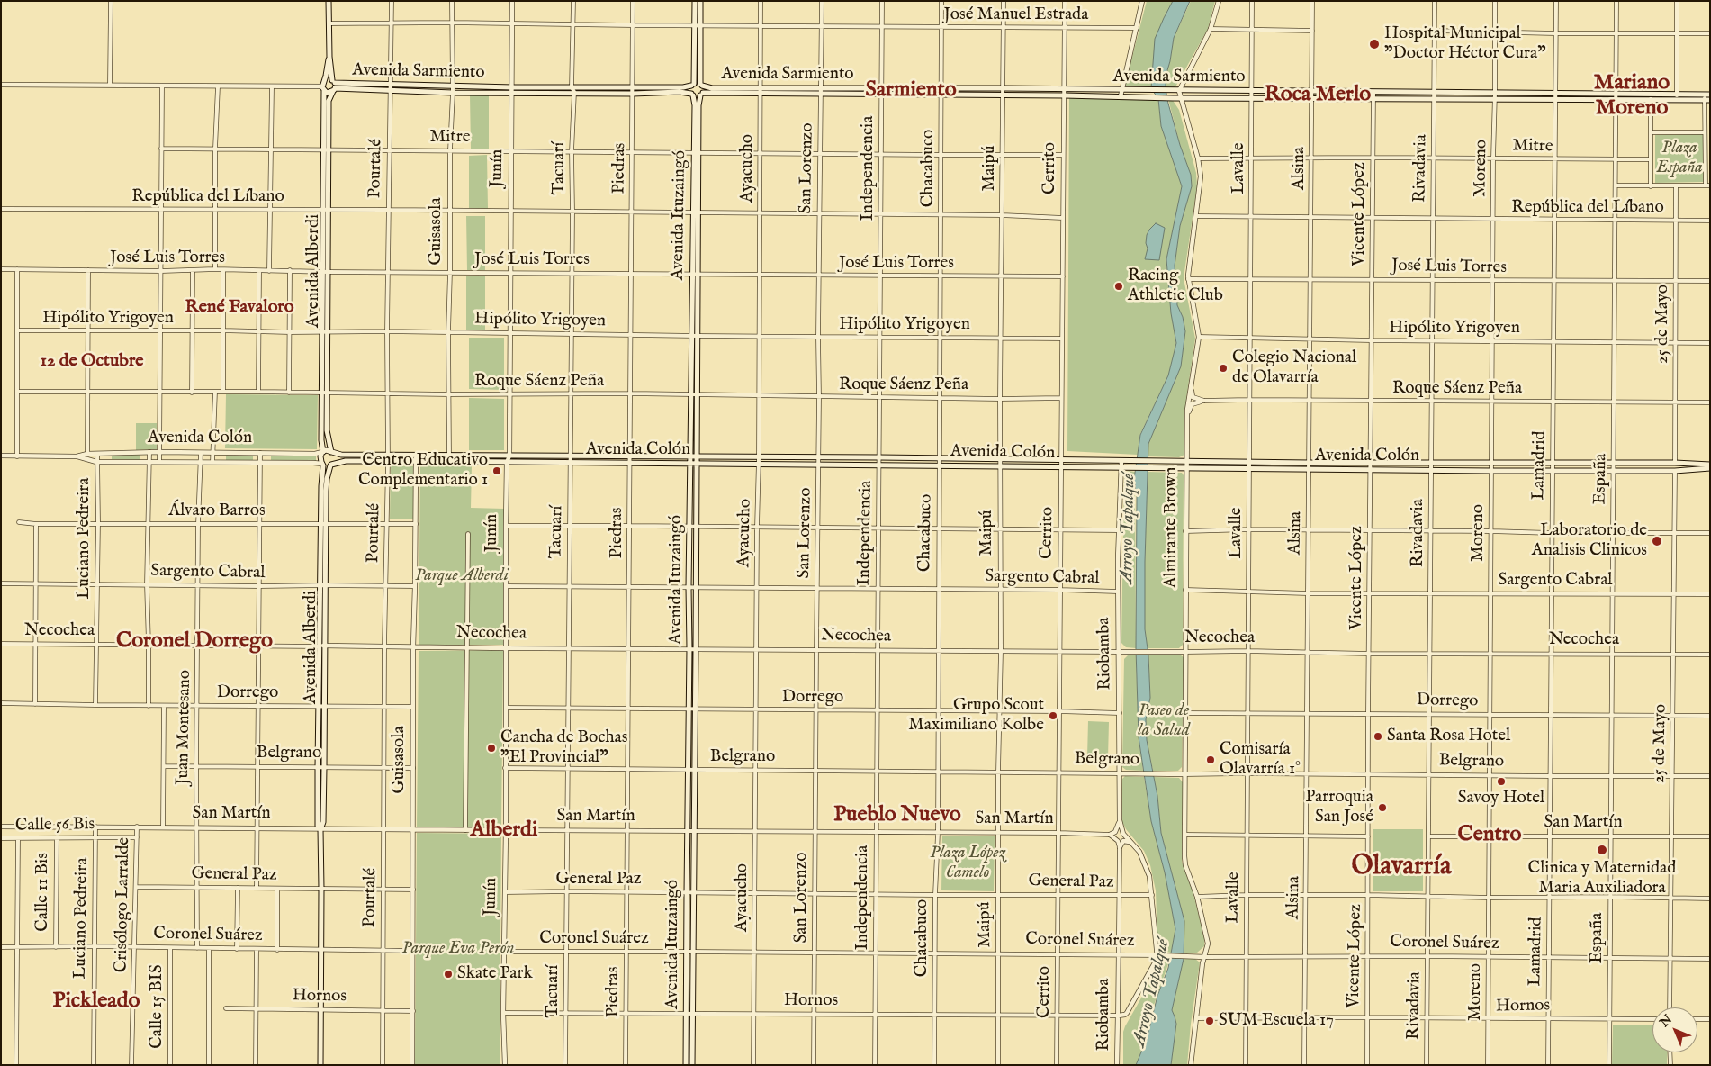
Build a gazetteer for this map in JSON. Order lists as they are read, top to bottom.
{
  "streets": {
    "main road": [
      "Avenida Sarmiento",
      "Avenida Ituzaingó",
      "Avenida Alberdi",
      "Avenida Colón"
    ],
    "street": [
      "José Manuel Estrada",
      "Mitre",
      "Pourtalé",
      "Junín",
      "Tacuarí",
      "Piedras",
      "Ayacucho",
      "San Lorenzo",
      "Independencia",
      "Chacabuco",
      "Maipú",
      "Cerrito",
      "Lavalle",
      "Alsina",
      "Rivadavia",
      "Moreno",
      "República del Líbano",
      "Vicente López",
      "Guisasola",
      "José Luis Torres",
      "Hipólito Yrigoyen",
      "25 de Mayo",
      "Roque Sáenz Peña",
      "Lamadrid",
      "España",
      "Álvaro Barros",
      "Almirante Brown",
      "Luciano Pedreira",
      "Sargento Cabral",
      "Necochea",
      "Riobamba",
      "Dorrego",
      "Juan Montesano",
      "Belgrano",
      "San Martín",
      "Calle 56 Bis",
      "General Paz",
      "Calle 11 Bis",
      "Crisólogo Larralde",
      "Coronel Suárez",
      "Hornos",
      "Calle 15 BIS"
    ]
  },
  "crossings": [
    ["José Manuel Estrada", "Pourtalé"],
    ["José Manuel Estrada", "Junín"],
    ["José Manuel Estrada", "Piedras"],
    ["José Manuel Estrada", "Ayacucho"],
    ["José Manuel Estrada", "San Lorenzo"],
    ["José Manuel Estrada", "Independencia"],
    ["José Manuel Estrada", "Chacabuco"],
    ["José Manuel Estrada", "Maipú"],
    ["José Manuel Estrada", "Cerrito"],
    ["José Manuel Estrada", "Guisasola"],
    ["José Manuel Estrada", "Avenida Alberdi"],
    ["Avenida Sarmiento", "Pourtalé"],
    ["Avenida Sarmiento", "Junín"],
    ["Avenida Sarmiento", "Tacuarí"],
    ["Avenida Sarmiento", "Piedras"],
    ["Avenida Sarmiento", "Ayacucho"],
    ["Avenida Sarmiento", "San Lorenzo"],
    ["Avenida Sarmiento", "Independencia"],
    ["Avenida Sarmiento", "Chacabuco"],
    ["Avenida Sarmiento", "Maipú"],
    ["Avenida Sarmiento", "Cerrito"],
    ["Avenida Sarmiento", "Lavalle"],
    ["Avenida Sarmiento", "Alsina"],
    ["Avenida Sarmiento", "Rivadavia"],
    ["Avenida Sarmiento", "Moreno"],
    ["Avenida Sarmiento", "Vicente López"],
    ["Avenida Sarmiento", "Avenida Ituzaingó"],
    ["Avenida Sarmiento", "Guisasola"],
    ["Avenida Sarmiento", "Avenida Alberdi"],
    ["Avenida Sarmiento", "Lamadrid"],
    ["Avenida Sarmiento", "España"],
    ["Avenida Sarmiento", "Almirante Brown"],
    ["Mitre", "Pourtalé"],
    ["Mitre", "Junín"],
    ["Mitre", "Tacuarí"],
    ["Mitre", "Piedras"],
    ["Mitre", "Ayacucho"],
    ["Mitre", "San Lorenzo"],
    ["Mitre", "Independencia"],
    ["Mitre", "Chacabuco"],
    ["Mitre", "Maipú"],
    ["Mitre", "Cerrito"],
    ["Mitre", "Lavalle"],
    ["Mitre", "Alsina"],
    ["Mitre", "Rivadavia"],
    ["Mitre", "Moreno"],
    ["Mitre", "Vicente López"],
    ["Mitre", "Avenida Ituzaingó"],
    ["Mitre", "Guisasola"],
    ["Mitre", "Avenida Alberdi"],
    ["Mitre", "Lamadrid"],
    ["Mitre", "España"],
    ["Mitre", "Almirante Brown"],
    ["Pourtalé", "República del Líbano"],
    ["Pourtalé", "José Luis Torres"],
    ["Pourtalé", "Hipólito Yrigoyen"],
    ["Pourtalé", "Roque Sáenz Peña"],
    ["Pourtalé", "Avenida Colón"],
    ["Pourtalé", "Álvaro Barros"],
    ["Pourtalé", "Sargento Cabral"],
    ["Pourtalé", "Necochea"],
    ["Pourtalé", "Dorrego"],
    ["Pourtalé", "Belgrano"],
    ["Pourtalé", "San Martín"],
    ["Pourtalé", "General Paz"],
    ["Pourtalé", "Coronel Suárez"],
    ["Pourtalé", "Hornos"],
    ["Junín", "República del Líbano"],
    ["Junín", "José Luis Torres"],
    ["Junín", "Hipólito Yrigoyen"],
    ["Junín", "Roque Sáenz Peña"],
    ["Junín", "Avenida Colón"],
    ["Junín", "Sargento Cabral"],
    ["Junín", "Necochea"],
    ["Junín", "Dorrego"],
    ["Junín", "Belgrano"],
    ["Junín", "San Martín"],
    ["Junín", "General Paz"],
    ["Junín", "Coronel Suárez"],
    ["Junín", "Hornos"],
    ["Tacuarí", "República del Líbano"],
    ["Tacuarí", "José Luis Torres"],
    ["Tacuarí", "Hipólito Yrigoyen"],
    ["Tacuarí", "Roque Sáenz Peña"],
    ["Tacuarí", "Avenida Colón"],
    ["Tacuarí", "Sargento Cabral"],
    ["Tacuarí", "Necochea"],
    ["Tacuarí", "Dorrego"],
    ["Tacuarí", "Belgrano"],
    ["Tacuarí", "San Martín"],
    ["Tacuarí", "General Paz"],
    ["Tacuarí", "Coronel Suárez"],
    ["Tacuarí", "Hornos"],
    ["Piedras", "República del Líbano"],
    ["Piedras", "José Luis Torres"],
    ["Piedras", "Hipólito Yrigoyen"],
    ["Piedras", "Roque Sáenz Peña"],
    ["Piedras", "Avenida Colón"],
    ["Piedras", "Sargento Cabral"],
    ["Piedras", "Necochea"],
    ["Piedras", "Dorrego"],
    ["Piedras", "Belgrano"],
    ["Piedras", "San Martín"],
    ["Piedras", "General Paz"],
    ["Piedras", "Coronel Suárez"],
    ["Piedras", "Hornos"],
    ["Ayacucho", "República del Líbano"],
    ["Ayacucho", "José Luis Torres"],
    ["Ayacucho", "Hipólito Yrigoyen"],
    ["Ayacucho", "Roque Sáenz Peña"],
    ["Ayacucho", "Avenida Colón"],
    ["Ayacucho", "Sargento Cabral"],
    ["Ayacucho", "Necochea"],
    ["Ayacucho", "Dorrego"],
    ["Ayacucho", "Belgrano"],
    ["Ayacucho", "San Martín"],
    ["Ayacucho", "General Paz"],
    ["Ayacucho", "Coronel Suárez"],
    ["Ayacucho", "Hornos"],
    ["San Lorenzo", "República del Líbano"],
    ["San Lorenzo", "José Luis Torres"],
    ["San Lorenzo", "Hipólito Yrigoyen"],
    ["San Lorenzo", "Roque Sáenz Peña"],
    ["San Lorenzo", "Avenida Colón"],
    ["San Lorenzo", "Sargento Cabral"],
    ["San Lorenzo", "Necochea"],
    ["San Lorenzo", "Dorrego"],
    ["San Lorenzo", "Belgrano"],
    ["San Lorenzo", "San Martín"],
    ["San Lorenzo", "General Paz"],
    ["San Lorenzo", "Coronel Suárez"],
    ["San Lorenzo", "Hornos"],
    ["Independencia", "República del Líbano"],
    ["Independencia", "José Luis Torres"],
    ["Independencia", "Hipólito Yrigoyen"],
    ["Independencia", "Roque Sáenz Peña"],
    ["Independencia", "Avenida Colón"],
    ["Independencia", "Sargento Cabral"],
    ["Independencia", "Necochea"],
    ["Independencia", "Dorrego"],
    ["Independencia", "Belgrano"],
    ["Independencia", "San Martín"],
    ["Independencia", "General Paz"],
    ["Independencia", "Coronel Suárez"],
    ["Independencia", "Hornos"],
    ["Chacabuco", "República del Líbano"],
    ["Chacabuco", "José Luis Torres"],
    ["Chacabuco", "Hipólito Yrigoyen"],
    ["Chacabuco", "Roque Sáenz Peña"],
    ["Chacabuco", "Avenida Colón"],
    ["Chacabuco", "Sargento Cabral"],
    ["Chacabuco", "Necochea"],
    ["Chacabuco", "Dorrego"],
    ["Chacabuco", "Belgrano"],
    ["Chacabuco", "San Martín"],
    ["Chacabuco", "General Paz"],
    ["Chacabuco", "Coronel Suárez"],
    ["Chacabuco", "Hornos"],
    ["Maipú", "República del Líbano"],
    ["Maipú", "José Luis Torres"],
    ["Maipú", "Hipólito Yrigoyen"],
    ["Maipú", "Roque Sáenz Peña"],
    ["Maipú", "Avenida Colón"],
    ["Maipú", "Sargento Cabral"],
    ["Maipú", "Necochea"],
    ["Maipú", "Dorrego"],
    ["Maipú", "Belgrano"],
    ["Maipú", "San Martín"],
    ["Maipú", "General Paz"],
    ["Maipú", "Coronel Suárez"],
    ["Maipú", "Hornos"],
    ["Cerrito", "República del Líbano"],
    ["Cerrito", "José Luis Torres"],
    ["Cerrito", "Hipólito Yrigoyen"],
    ["Cerrito", "Roque Sáenz Peña"],
    ["Cerrito", "Avenida Colón"],
    ["Cerrito", "Sargento Cabral"],
    ["Cerrito", "Necochea"],
    ["Cerrito", "Dorrego"],
    ["Cerrito", "Belgrano"],
    ["Cerrito", "San Martín"],
    ["Cerrito", "General Paz"],
    ["Cerrito", "Coronel Suárez"],
    ["Cerrito", "Hornos"],
    ["Lavalle", "República del Líbano"],
    ["Lavalle", "José Luis Torres"],
    ["Lavalle", "Hipólito Yrigoyen"],
    ["Lavalle", "Roque Sáenz Peña"],
    ["Lavalle", "Avenida Colón"],
    ["Lavalle", "Sargento Cabral"],
    ["Lavalle", "Necochea"],
    ["Lavalle", "Dorrego"],
    ["Lavalle", "Belgrano"],
    ["Lavalle", "Coronel Suárez"],
    ["Lavalle", "Hornos"],
    ["Alsina", "República del Líbano"],
    ["Alsina", "José Luis Torres"],
    ["Alsina", "Hipólito Yrigoyen"],
    ["Alsina", "Roque Sáenz Peña"],
    ["Alsina", "Avenida Colón"],
    ["Alsina", "Sargento Cabral"],
    ["Alsina", "Necochea"],
    ["Alsina", "Dorrego"],
    ["Alsina", "Belgrano"],
    ["Alsina", "Coronel Suárez"],
    ["Alsina", "Hornos"],
    ["Rivadavia", "República del Líbano"],
    ["Rivadavia", "José Luis Torres"],
    ["Rivadavia", "Hipólito Yrigoyen"],
    ["Rivadavia", "Roque Sáenz Peña"],
    ["Rivadavia", "Avenida Colón"],
    ["Rivadavia", "Sargento Cabral"],
    ["Rivadavia", "Necochea"],
    ["Rivadavia", "Dorrego"],
    ["Rivadavia", "Belgrano"],
    ["Rivadavia", "San Martín"],
    ["Rivadavia", "Coronel Suárez"],
    ["Rivadavia", "Hornos"],
    ["Moreno", "República del Líbano"],
    ["Moreno", "José Luis Torres"],
    ["Moreno", "Hipólito Yrigoyen"],
    ["Moreno", "Roque Sáenz Peña"],
    ["Moreno", "Avenida Colón"],
    ["Moreno", "Sargento Cabral"],
    ["Moreno", "Necochea"],
    ["Moreno", "Dorrego"],
    ["Moreno", "Belgrano"],
    ["Moreno", "San Martín"],
    ["Moreno", "Coronel Suárez"],
    ["Moreno", "Hornos"],
    ["República del Líbano", "Vicente López"],
    ["República del Líbano", "Avenida Ituzaingó"],
    ["República del Líbano", "Guisasola"],
    ["República del Líbano", "Avenida Alberdi"],
    ["República del Líbano", "25 de Mayo"],
    ["República del Líbano", "Lamadrid"],
    ["República del Líbano", "España"],
    ["República del Líbano", "Almirante Brown"],
    ["Vicente López", "José Luis Torres"],
    ["Vicente López", "Hipólito Yrigoyen"],
    ["Vicente López", "Roque Sáenz Peña"],
    ["Vicente López", "Avenida Colón"],
    ["Vicente López", "Sargento Cabral"],
    ["Vicente López", "Necochea"],
    ["Vicente López", "Dorrego"],
    ["Vicente López", "Belgrano"],
    ["Vicente López", "Coronel Suárez"],
    ["Vicente López", "Hornos"],
    ["Avenida Ituzaingó", "José Luis Torres"],
    ["Avenida Ituzaingó", "Hipólito Yrigoyen"],
    ["Avenida Ituzaingó", "Roque Sáenz Peña"],
    ["Avenida Ituzaingó", "Avenida Colón"],
    ["Avenida Ituzaingó", "Sargento Cabral"],
    ["Avenida Ituzaingó", "Necochea"],
    ["Avenida Ituzaingó", "Dorrego"],
    ["Avenida Ituzaingó", "Belgrano"],
    ["Avenida Ituzaingó", "San Martín"],
    ["Avenida Ituzaingó", "General Paz"],
    ["Avenida Ituzaingó", "Coronel Suárez"],
    ["Avenida Ituzaingó", "Hornos"],
    ["Guisasola", "José Luis Torres"],
    ["Guisasola", "Hipólito Yrigoyen"],
    ["Guisasola", "Roque Sáenz Peña"],
    ["Guisasola", "Avenida Colón"],
    ["Guisasola", "Álvaro Barros"],
    ["Guisasola", "Sargento Cabral"],
    ["Guisasola", "Necochea"],
    ["Guisasola", "Dorrego"],
    ["Guisasola", "Belgrano"],
    ["Guisasola", "San Martín"],
    ["Guisasola", "General Paz"],
    ["Guisasola", "Coronel Suárez"],
    ["Guisasola", "Hornos"],
    ["José Luis Torres", "Avenida Alberdi"],
    ["José Luis Torres", "25 de Mayo"],
    ["José Luis Torres", "Lamadrid"],
    ["José Luis Torres", "España"],
    ["José Luis Torres", "Almirante Brown"],
    ["José Luis Torres", "Luciano Pedreira"],
    ["Avenida Alberdi", "Hipólito Yrigoyen"],
    ["Avenida Alberdi", "Roque Sáenz Peña"],
    ["Avenida Alberdi", "Avenida Colón"],
    ["Avenida Alberdi", "Álvaro Barros"],
    ["Avenida Alberdi", "Sargento Cabral"],
    ["Avenida Alberdi", "Necochea"],
    ["Avenida Alberdi", "Dorrego"],
    ["Avenida Alberdi", "Belgrano"],
    ["Avenida Alberdi", "San Martín"],
    ["Avenida Alberdi", "General Paz"],
    ["Avenida Alberdi", "Coronel Suárez"],
    ["Avenida Alberdi", "Hornos"],
    ["Hipólito Yrigoyen", "25 de Mayo"],
    ["Hipólito Yrigoyen", "Lamadrid"],
    ["Hipólito Yrigoyen", "España"],
    ["Hipólito Yrigoyen", "Almirante Brown"],
    ["Hipólito Yrigoyen", "Luciano Pedreira"],
    ["25 de Mayo", "Roque Sáenz Peña"],
    ["25 de Mayo", "Avenida Colón"],
    ["25 de Mayo", "Sargento Cabral"],
    ["25 de Mayo", "Necochea"],
    ["25 de Mayo", "Dorrego"],
    ["25 de Mayo", "Belgrano"],
    ["25 de Mayo", "San Martín"],
    ["25 de Mayo", "Coronel Suárez"],
    ["Roque Sáenz Peña", "Lamadrid"],
    ["Roque Sáenz Peña", "España"],
    ["Roque Sáenz Peña", "Luciano Pedreira"],
    ["Avenida Colón", "Lamadrid"],
    ["Avenida Colón", "España"],
    ["Avenida Colón", "Almirante Brown"],
    ["Avenida Colón", "Luciano Pedreira"],
    ["Avenida Colón", "Riobamba"],
    ["Avenida Colón", "Juan Montesano"],
    ["Lamadrid", "Sargento Cabral"],
    ["Lamadrid", "Necochea"],
    ["Lamadrid", "Dorrego"],
    ["Lamadrid", "Belgrano"],
    ["Lamadrid", "San Martín"],
    ["Lamadrid", "Coronel Suárez"],
    ["Lamadrid", "Hornos"],
    ["España", "Sargento Cabral"],
    ["España", "Necochea"],
    ["España", "Dorrego"],
    ["España", "Belgrano"],
    ["España", "San Martín"],
    ["España", "Coronel Suárez"],
    ["España", "Hornos"],
    ["Álvaro Barros", "Luciano Pedreira"],
    ["Álvaro Barros", "Juan Montesano"],
    ["Almirante Brown", "Sargento Cabral"],
    ["Almirante Brown", "Necochea"],
    ["Almirante Brown", "Dorrego"],
    ["Almirante Brown", "Belgrano"],
    ["Almirante Brown", "Coronel Suárez"],
    ["Almirante Brown", "Hornos"],
    ["Luciano Pedreira", "Sargento Cabral"],
    ["Luciano Pedreira", "Necochea"],
    ["Luciano Pedreira", "Dorrego"],
    ["Luciano Pedreira", "San Martín"],
    ["Luciano Pedreira", "Calle 56 Bis"],
    ["Luciano Pedreira", "Coronel Suárez"],
    ["Sargento Cabral", "Riobamba"],
    ["Sargento Cabral", "Juan Montesano"],
    ["Necochea", "Riobamba"],
    ["Necochea", "Juan Montesano"],
    ["Riobamba", "Dorrego"],
    ["Riobamba", "Belgrano"],
    ["Riobamba", "General Paz"],
    ["Riobamba", "Coronel Suárez"],
    ["Riobamba", "Hornos"],
    ["Dorrego", "Juan Montesano"],
    ["Juan Montesano", "Belgrano"],
    ["Juan Montesano", "San Martín"],
    ["Juan Montesano", "General Paz"],
    ["Juan Montesano", "Coronel Suárez"],
    ["San Martín", "Crisólogo Larralde"],
    ["Calle 56 Bis", "Calle 11 Bis"],
    ["Calle 56 Bis", "Crisólogo Larralde"],
    ["General Paz", "Crisólogo Larralde"],
    ["Calle 11 Bis", "Coronel Suárez"],
    ["Crisólogo Larralde", "Coronel Suárez"],
    ["Coronel Suárez", "Calle 15 BIS"]
  ],
  "districts": [
    "Mariano Moreno",
    "Sarmiento",
    "Roca Merlo",
    "René Favaloro",
    "12 de Octubre",
    "Coronel Dorrego",
    "Pueblo Nuevo",
    "Alberdi",
    "Centro",
    "Olavarría",
    "Pickleado"
  ],
  "water": ["Arroyo Tapalqué"],
  "parks": [
    "Plaza España",
    "Parque Alberdi",
    "Paseo de la Salud",
    "Plaza López Camelo",
    "Parque Eva Perón"
  ],
  "places": [
    "Hospital Municipal \"Doctor Héctor Cura\"",
    "Racing Athletic Club",
    "Colegio Nacional de Olavarría",
    "Centro Educativo Complementario 1",
    "Laboratorio de Analisis Clinicos",
    "Grupo Scout Maximiliano Kolbe",
    "Santa Rosa Hotel",
    "Cancha de Bochas \"El Provincial\"",
    "Comisaría Olavarría 1°",
    "Savoy Hotel",
    "Parroquia San José",
    "Clinica y Maternidad Maria Auxiliadora",
    "Skate Park",
    "SUM Escuela 17"
  ],
  "north": "top left"
}
